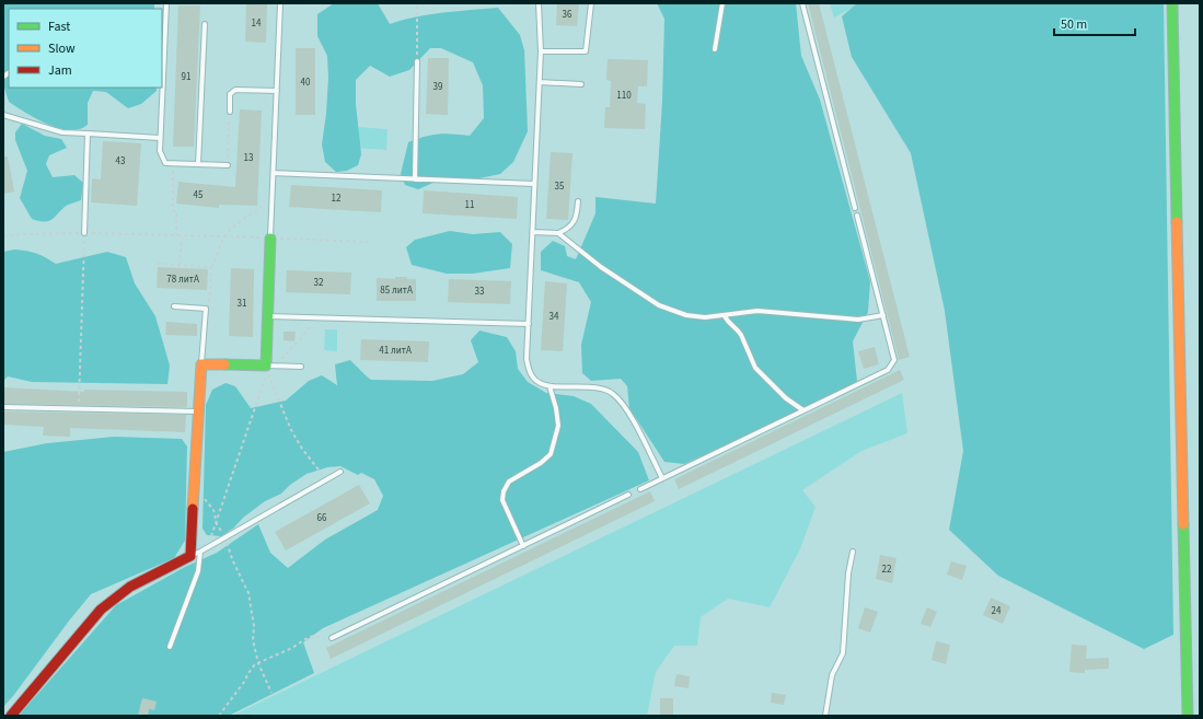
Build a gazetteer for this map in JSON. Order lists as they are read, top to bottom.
{
  "house_numbers": [
    "36",
    "14",
    "91",
    "40",
    "39",
    "110",
    "13",
    "43",
    "35",
    "45",
    "12",
    "11",
    "78 литА",
    "32",
    "85 литА",
    "33",
    "31",
    "34",
    "41 литА",
    "66",
    "22",
    "24"
  ],
  "legend": ["Fast", "Slow", "Jam"],
  "scale_bar": "50 m"
}
